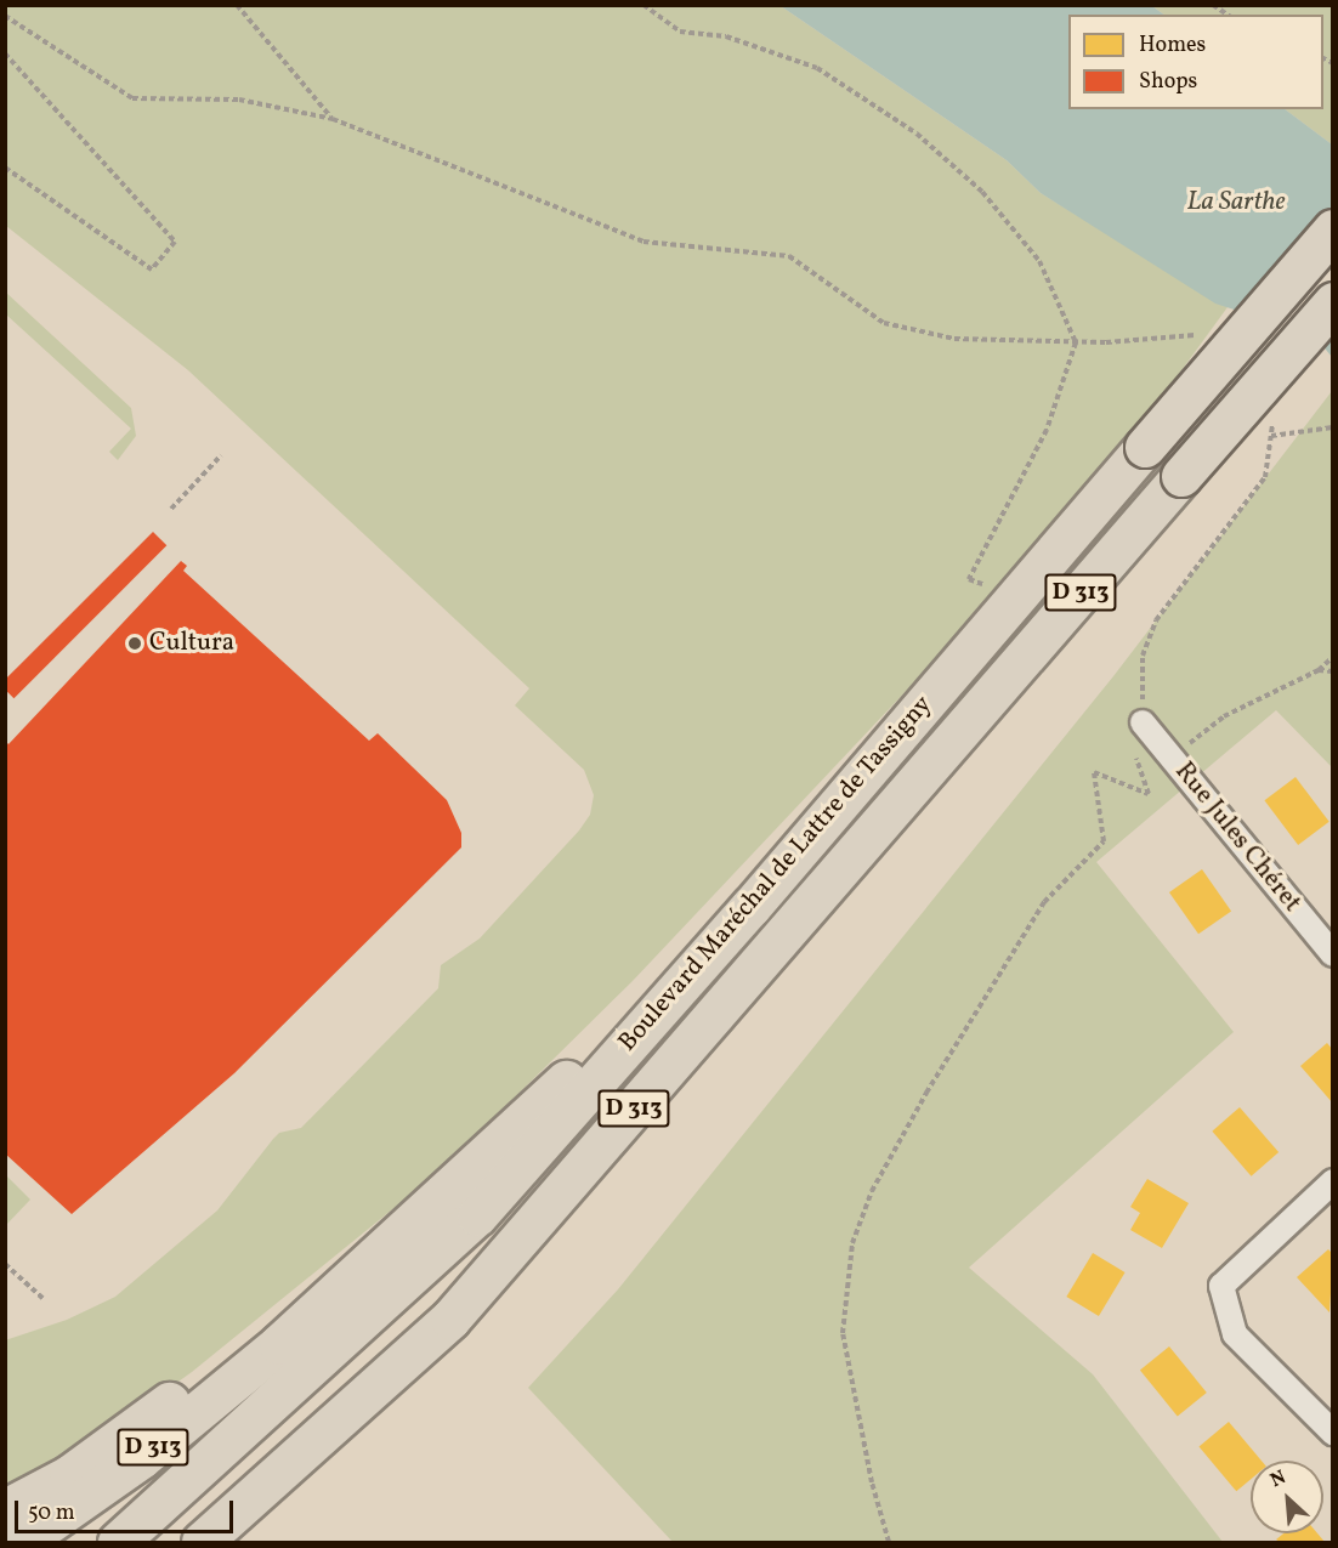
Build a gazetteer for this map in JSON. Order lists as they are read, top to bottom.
{
  "streets": {
    "highway": ["D 313", "Boulevard Maréchal de Lattre de Tassigny"],
    "street": ["Rue Jules Chéret"]
  },
  "crossings": [
    ["D 313", "Boulevard Maréchal de Lattre de Tassigny"]
  ],
  "water": ["La Sarthe"],
  "places": ["Cultura"],
  "legend": ["Homes", "Shops"],
  "scale_bar": "50 m",
  "north": "top left"
}
